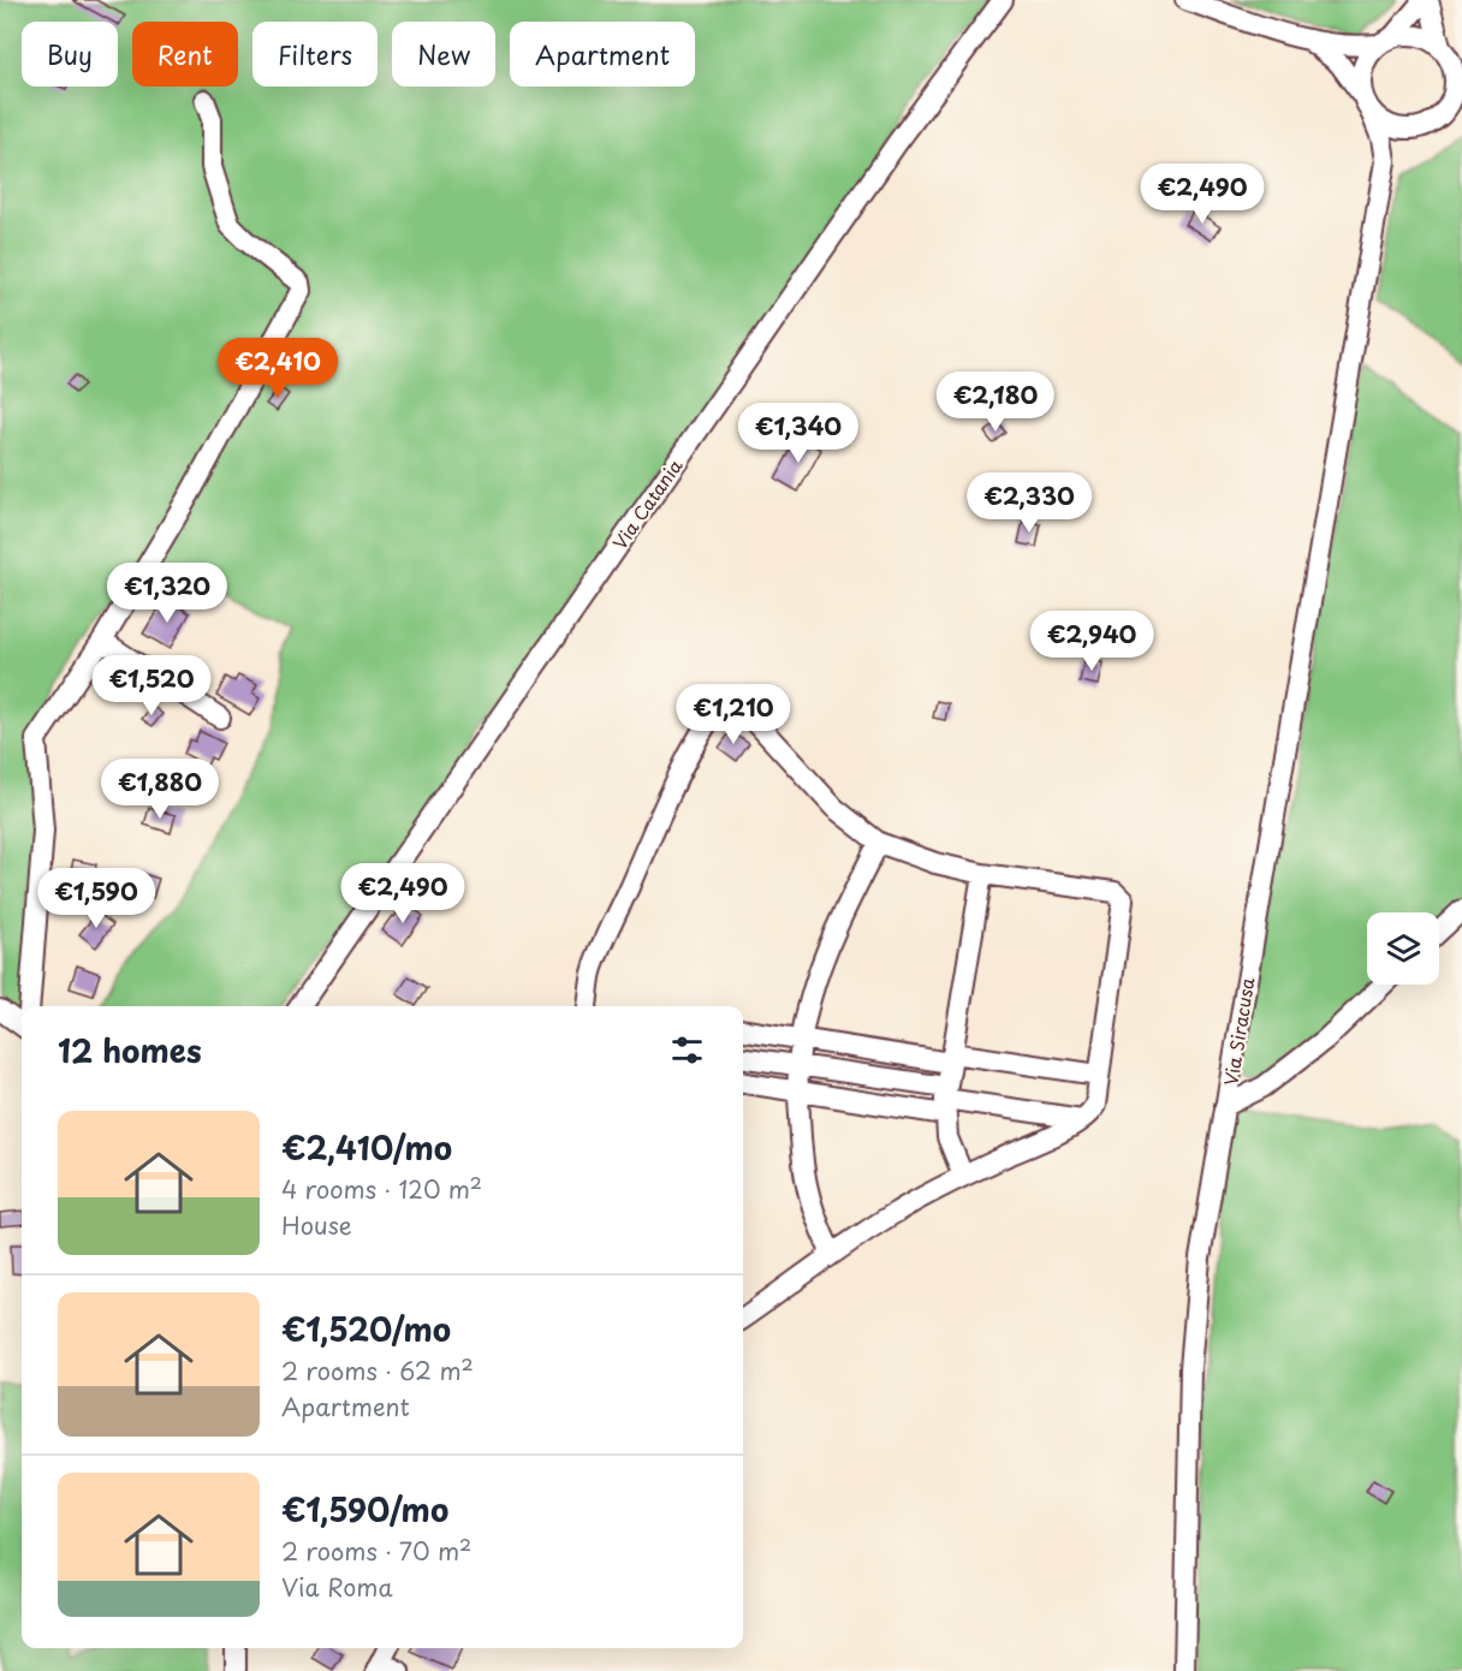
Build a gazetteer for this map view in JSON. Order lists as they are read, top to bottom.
{
  "streets": {
    "street": ["Via Catania", "Via Siracusa"]
  },
  "page": {
    "chip": [
      "Buy",
      "Rent",
      "Filters",
      "New",
      "Apartment"
    ],
    "price": [
      "€2,490",
      "€2,410",
      "€2,180",
      "€1,340",
      "€2,330",
      "€1,320",
      "€2,940",
      "€1,520",
      "€1,210",
      "€1,880",
      "€2,490",
      "€1,590"
    ],
    "heading": "12 homes",
    "list": [
      {
        "name": "€2,410/mo",
        "note": "4 rooms · 120 m² · House"
      },
      {
        "name": "€1,520/mo",
        "note": "2 rooms · 62 m² · Apartment"
      },
      {
        "name": "€1,590/mo",
        "note": "2 rooms · 70 m² · Via Roma"
      }
    ]
  }
}
